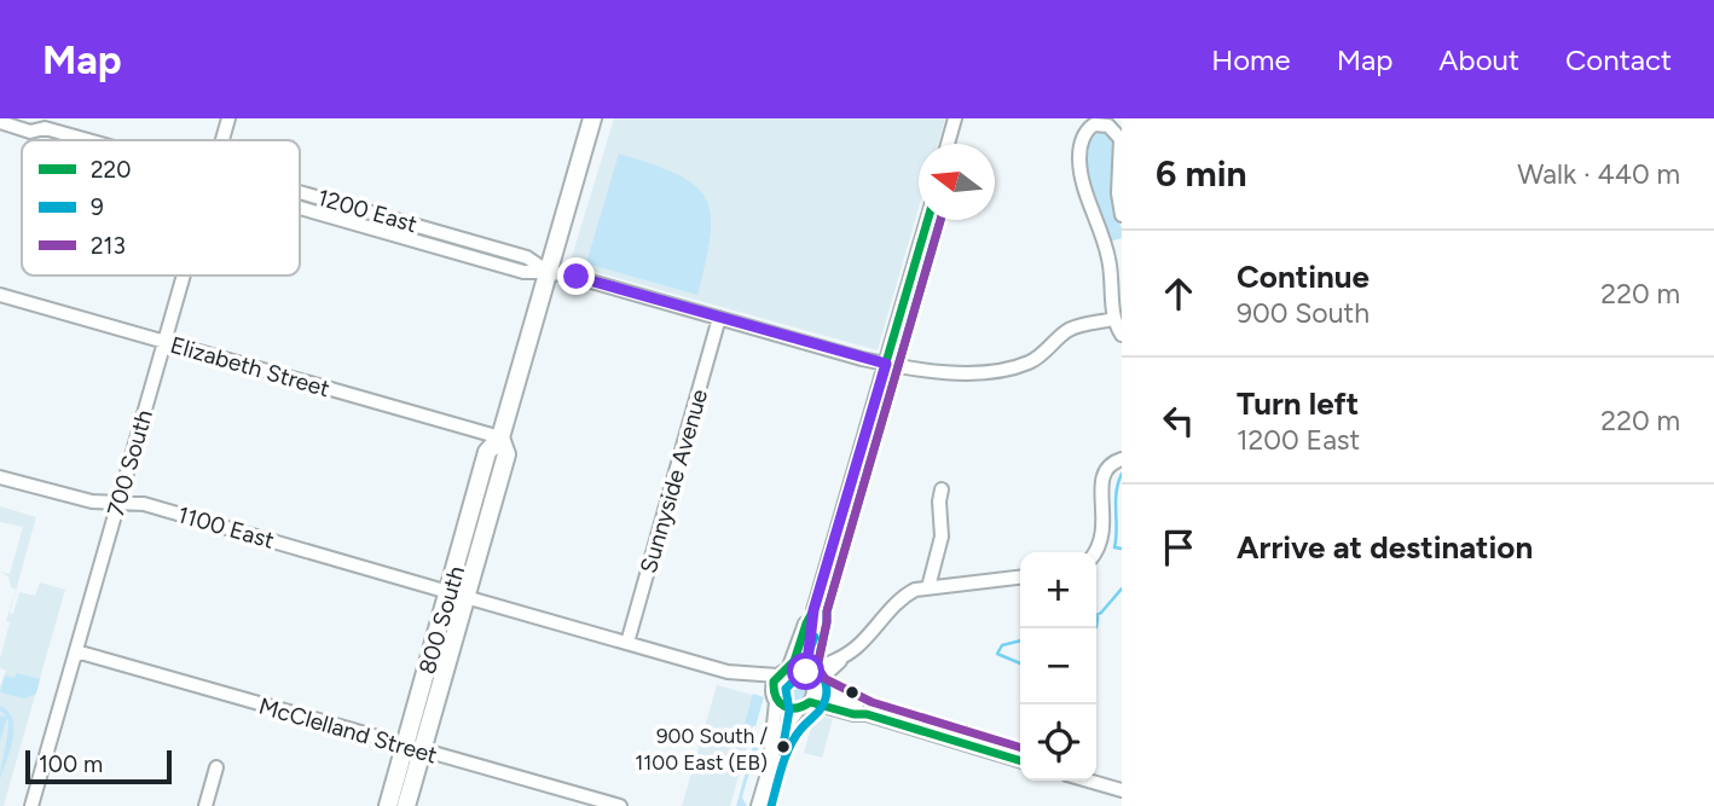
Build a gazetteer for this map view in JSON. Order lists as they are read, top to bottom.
{
  "streets": {
    "main road": ["800 South"],
    "street": [
      "1200 East",
      "Elizabeth Street",
      "700 South",
      "Sunnyside Avenue",
      "1100 East",
      "McClelland Street"
    ]
  },
  "crossings": [
    ["1200 East", "Sunnyside Avenue"],
    ["1200 East", "800 South"],
    ["Elizabeth Street", "700 South"],
    ["Elizabeth Street", "800 South"],
    ["700 South", "1100 East"],
    ["700 South", "McClelland Street"],
    ["Sunnyside Avenue", "1100 East"],
    ["1100 East", "800 South"],
    ["800 South", "McClelland Street"]
  ],
  "places": ["900 South / 1100 East (EB)"],
  "lines": ["transit line 220", "transit line 9", "transit line 213"],
  "legend": ["220", "9", "213"],
  "scale_bar": "100 m",
  "north": "left",
  "page": {
    "header": "Map",
    "nav": [
      "Home",
      "Map",
      "About",
      "Contact"
    ],
    "heading": ["6 min", "Walk · 440 m"],
    "list": [
      ["Continue", "900 South", "220 m"],
      ["Turn left", "1200 East", "220 m"],
      "Arrive at destination"
    ],
    "map_buttons": ["+", "−"],
    "scale": "100 m"
  }
}
